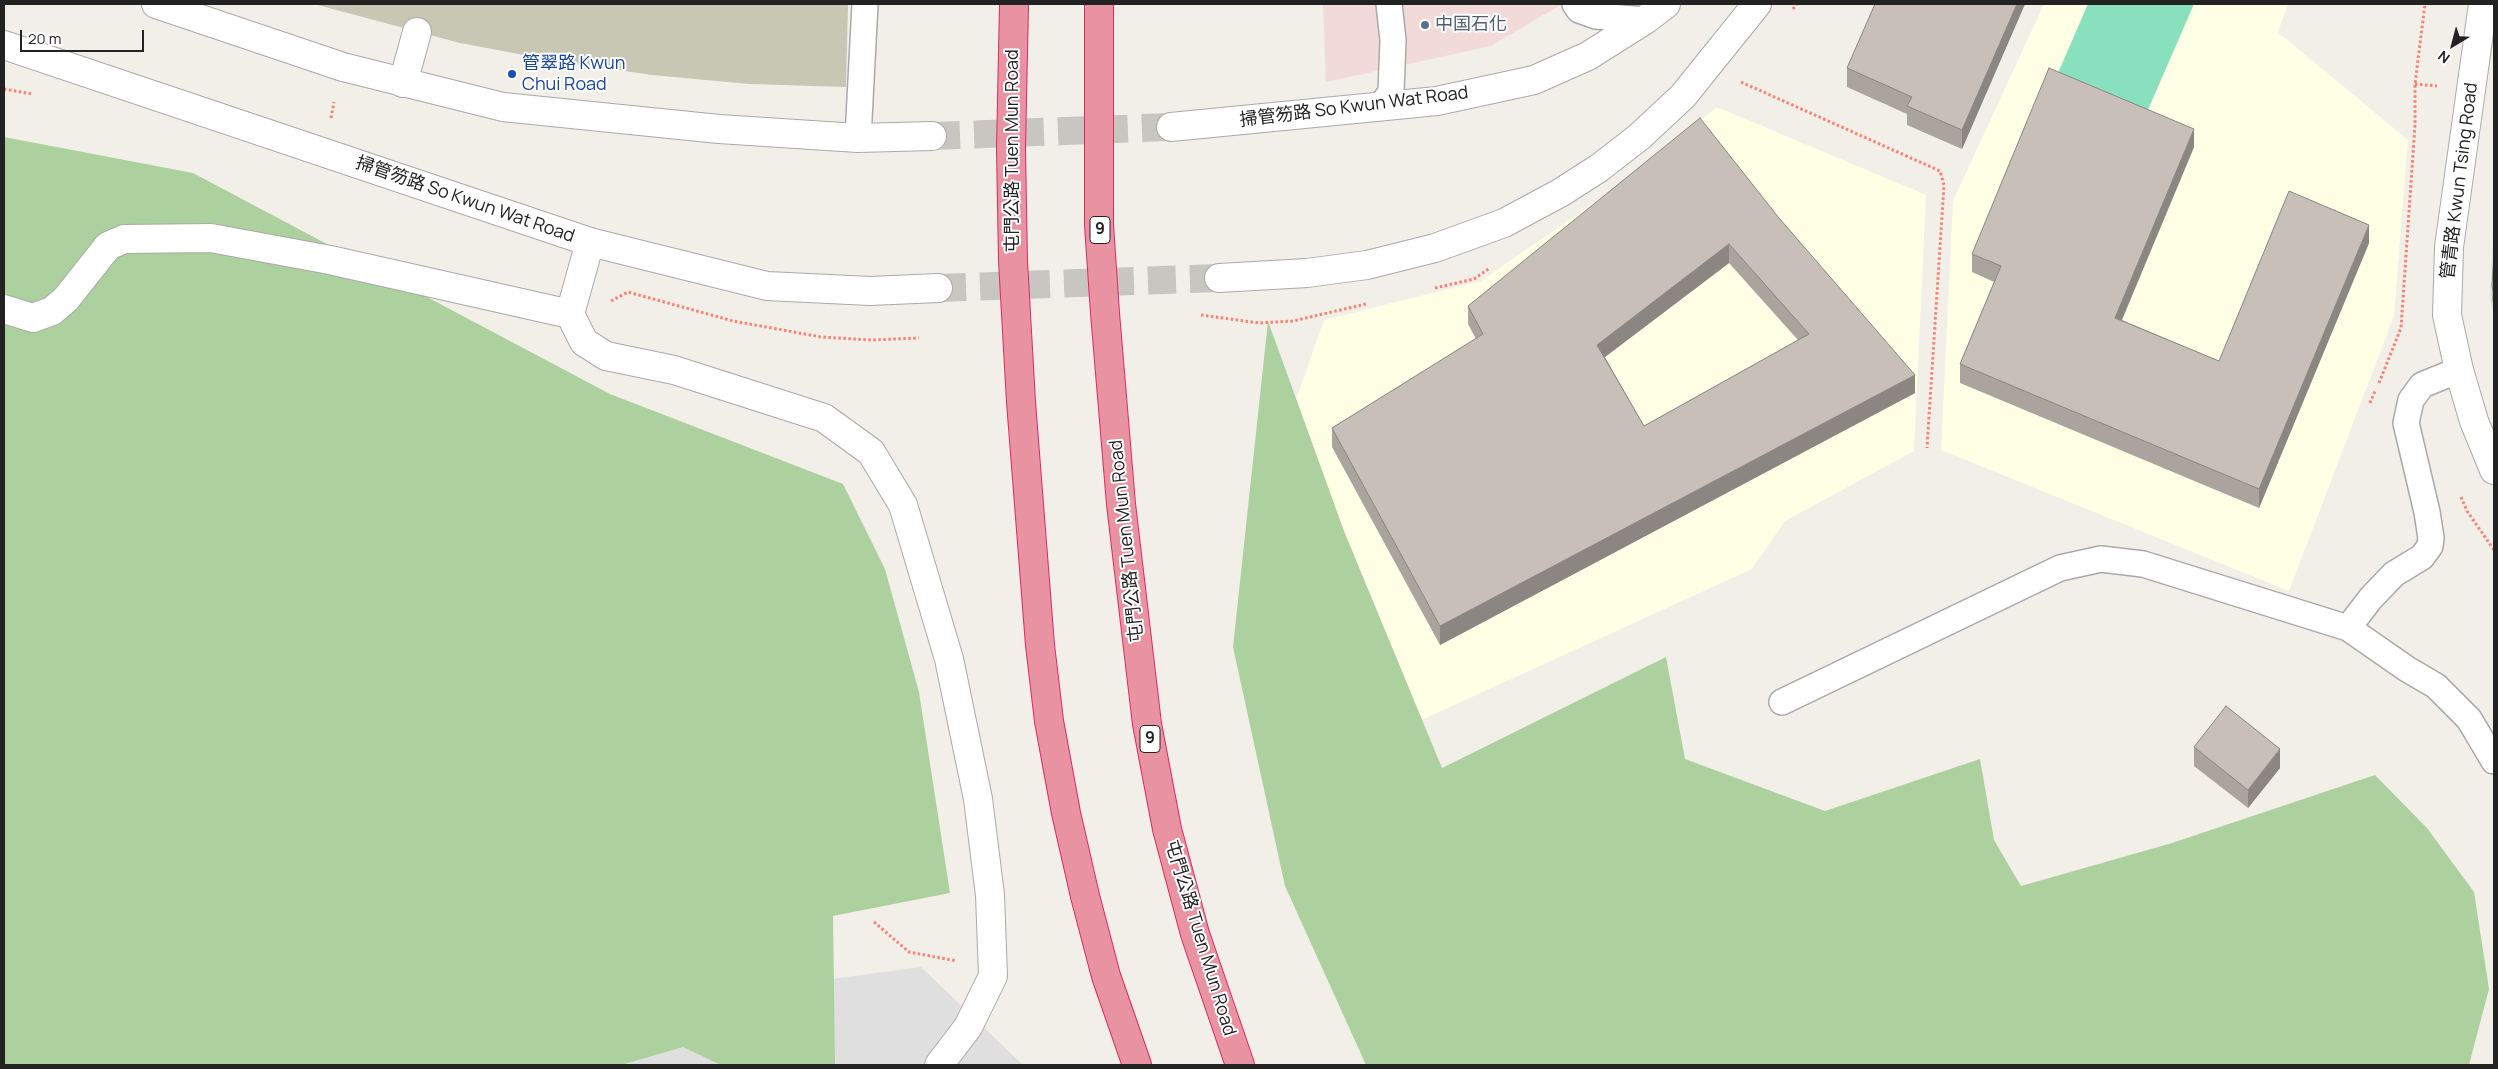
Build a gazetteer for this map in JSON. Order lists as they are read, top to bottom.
{
  "streets": {
    "highway": ["屯門公路 Tuen Mun Road", "9"],
    "street": ["掃管笏路 So Kwun Wat Road", "管青路 Kwun Tsing Road"]
  },
  "places": ["中国石化", "管翠路 Kwun Chui Road"],
  "scale_bar": "20 m",
  "north": "bottom left"
}
